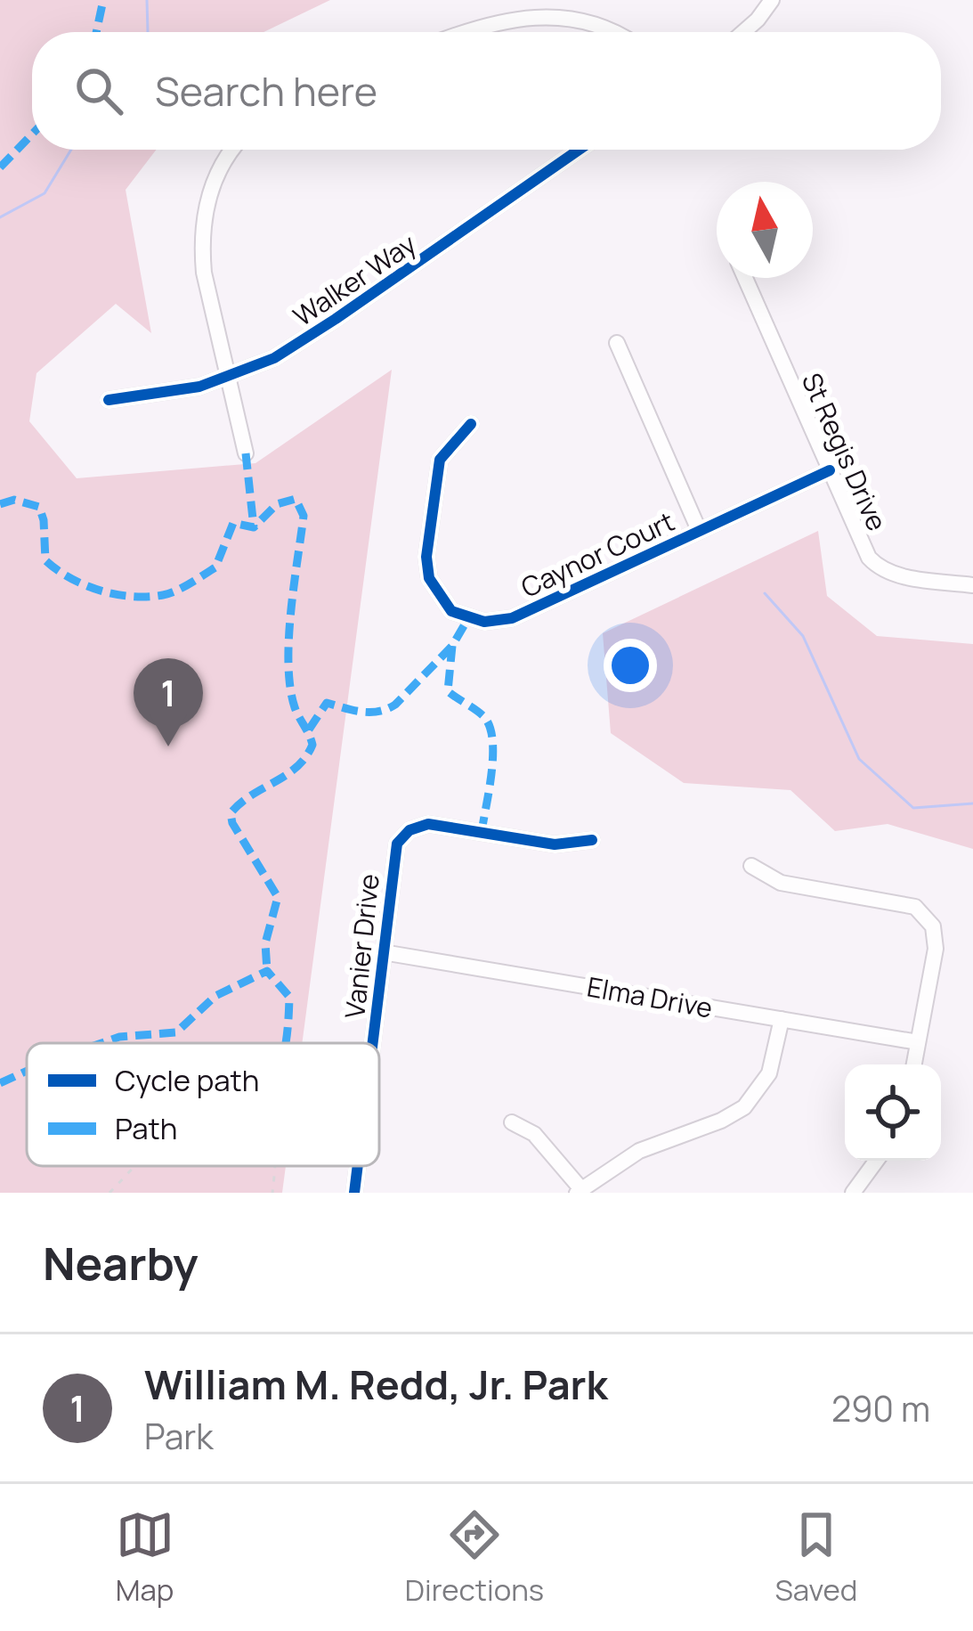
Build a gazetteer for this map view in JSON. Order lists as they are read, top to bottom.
{
  "streets": {
    "street": [
      "Walker Way",
      "St Regis Drive",
      "Caynor Court",
      "Vanier Drive",
      "Elma Drive"
    ]
  },
  "crossings": [
    ["St Regis Drive", "Caynor Court"],
    ["Vanier Drive", "Elma Drive"]
  ],
  "legend": ["Cycle path", "Path"],
  "north": "top",
  "page": {
    "search": "Search here",
    "pins": "1",
    "heading": "Nearby",
    "list": [
      {
        "mark": "1",
        "name": "William M. Redd, Jr. Park",
        "note": "Park",
        "value": "290 m"
      }
    ],
    "nav": ["Map", "Directions", "Saved"]
  }
}
